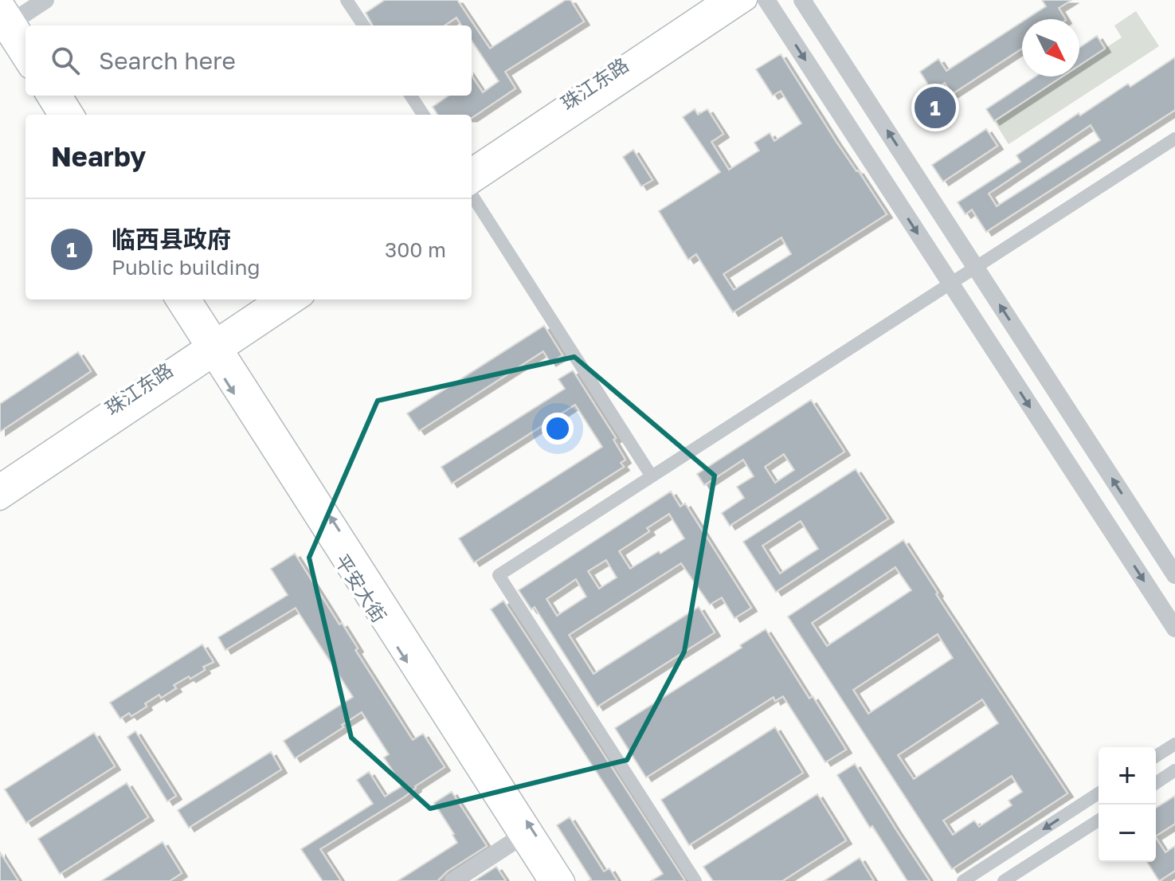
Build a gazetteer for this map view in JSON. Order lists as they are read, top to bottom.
{
  "streets": {
    "main road": ["珠江东路", "平安大街"]
  },
  "crossings": [
    ["珠江东路", "平安大街"]
  ],
  "north": "bottom right",
  "page": {
    "search": "Search here",
    "pins": "1",
    "heading": "Nearby",
    "list": [
      {
        "mark": "1",
        "name": "临西县政府",
        "note": "Public building",
        "value": "300 m"
      }
    ],
    "map_buttons": ["+", "−"]
  }
}
